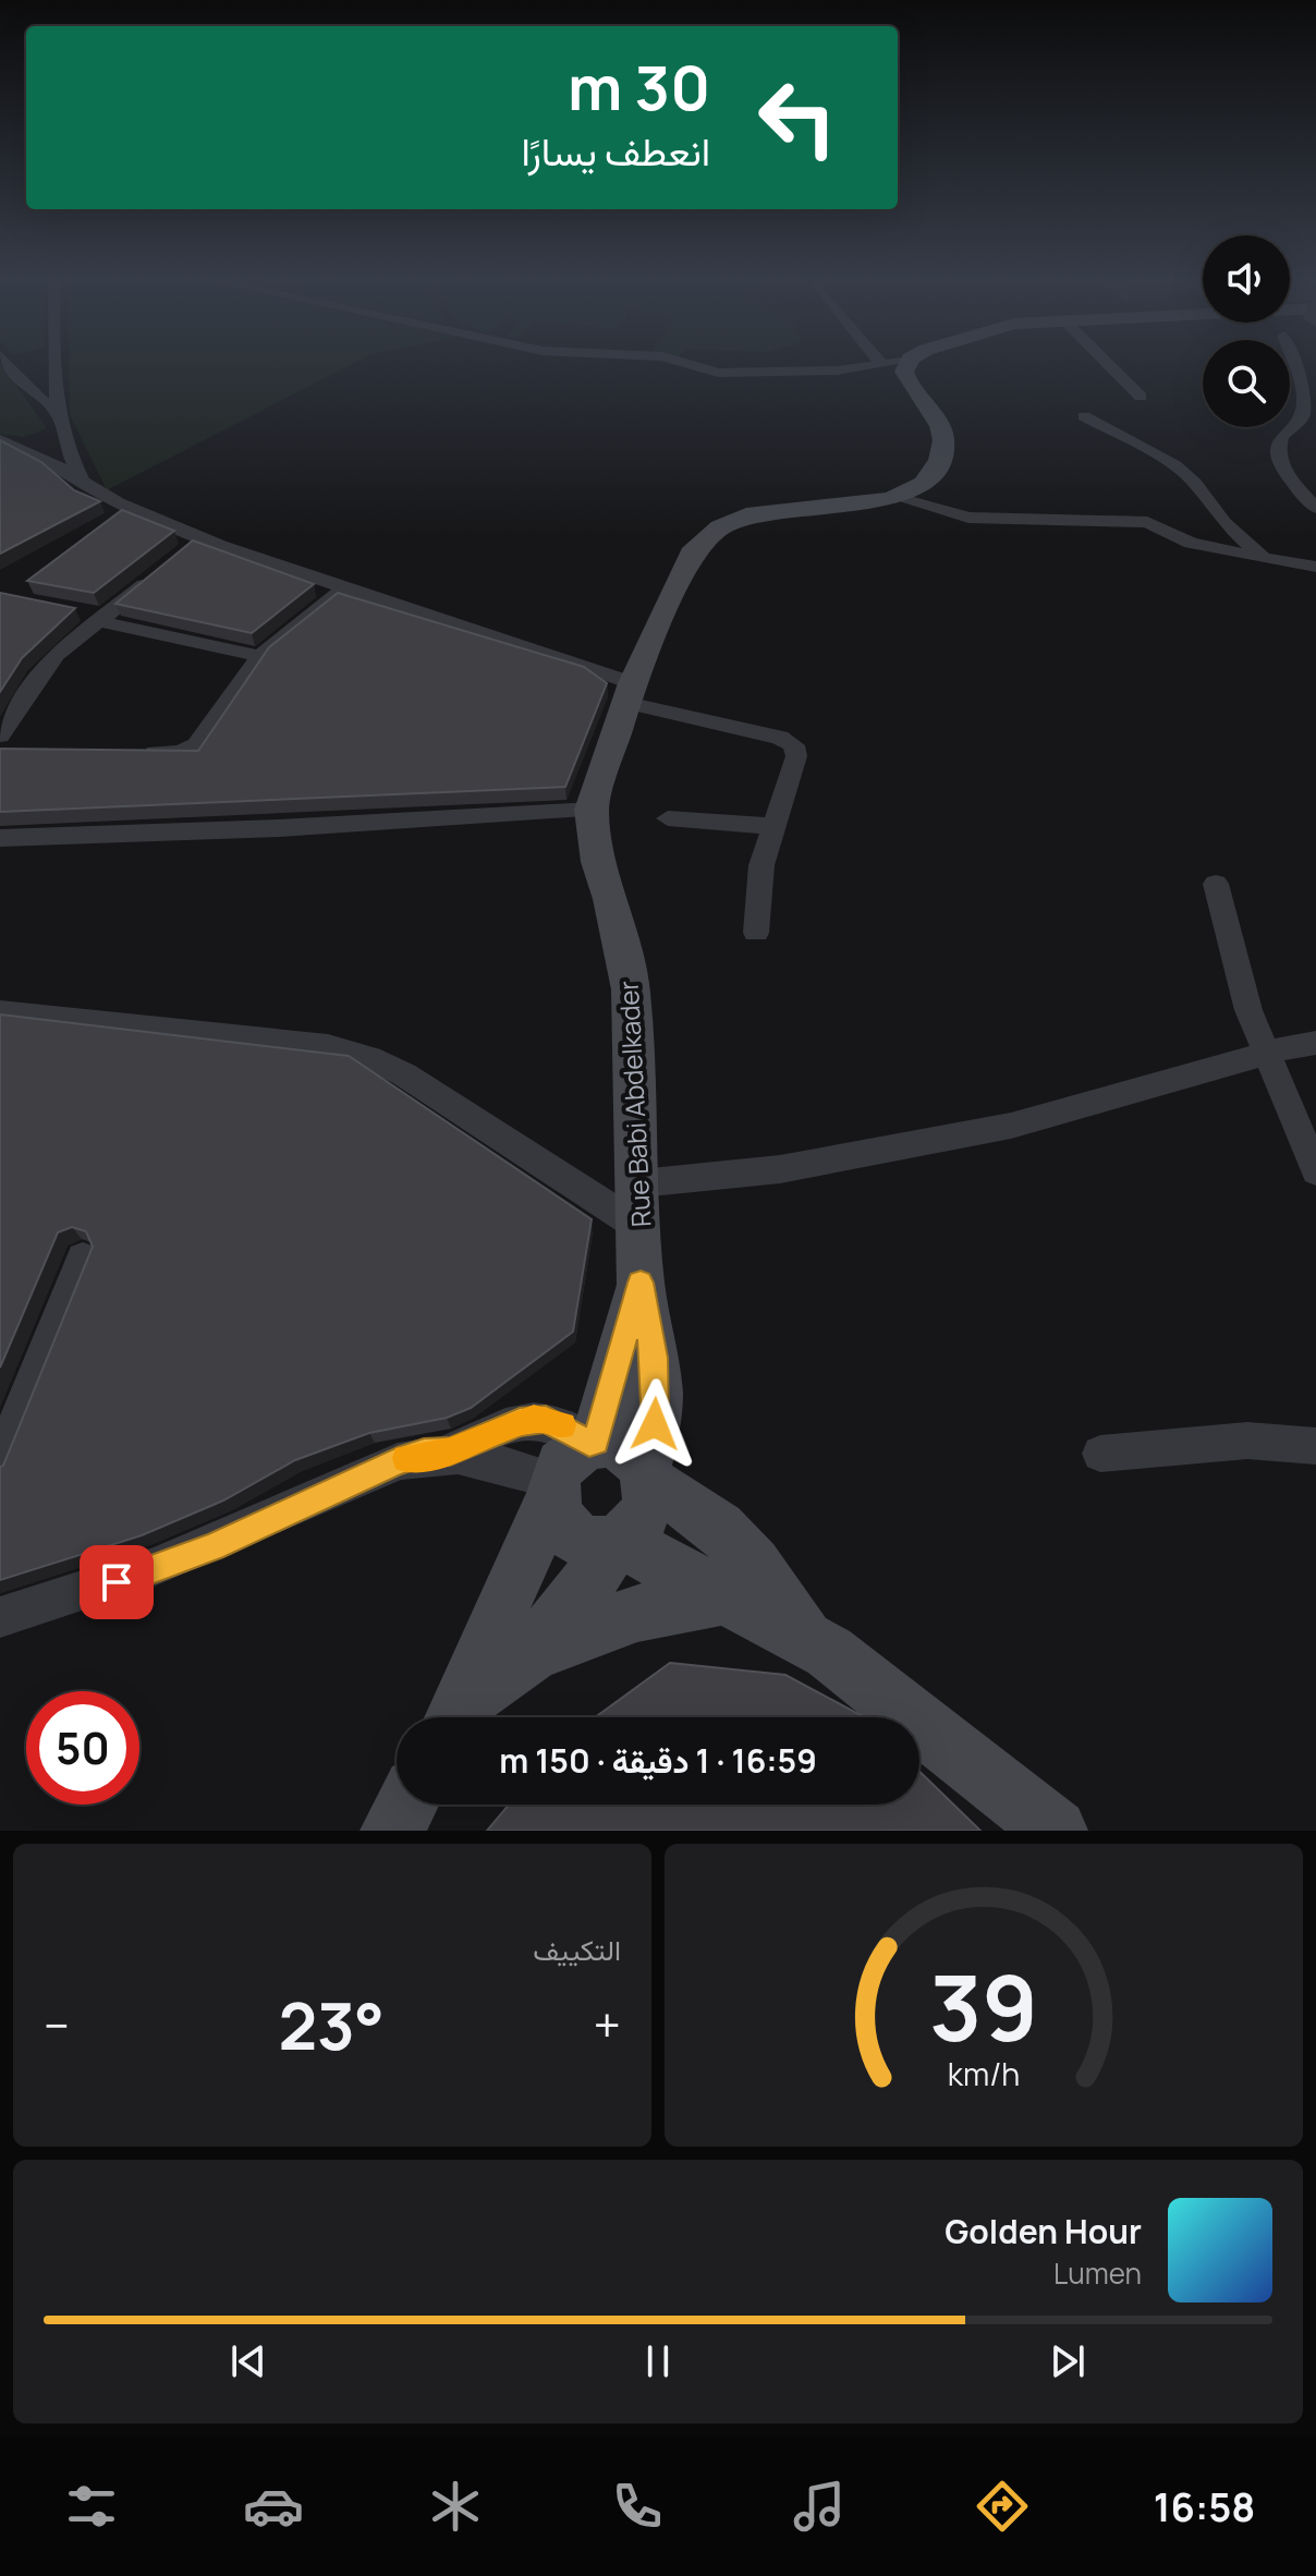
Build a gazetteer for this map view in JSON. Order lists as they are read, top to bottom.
{
  "streets": {
    "main road": ["Rue Babi Abdelkader"]
  },
  "page": {
    "turn": ["30 m", "انعطف يسارًا"],
    "limit": "50",
    "trip": "16:59 · 1 دقيقة · 150 m",
    "tile": "التكييف",
    "heat": ["−", "23°", "+"],
    "song": ["Golden Hour", "Lumen"],
    "tabs": "16:58",
    "gauge": ["39", "km/h"]
  }
}
